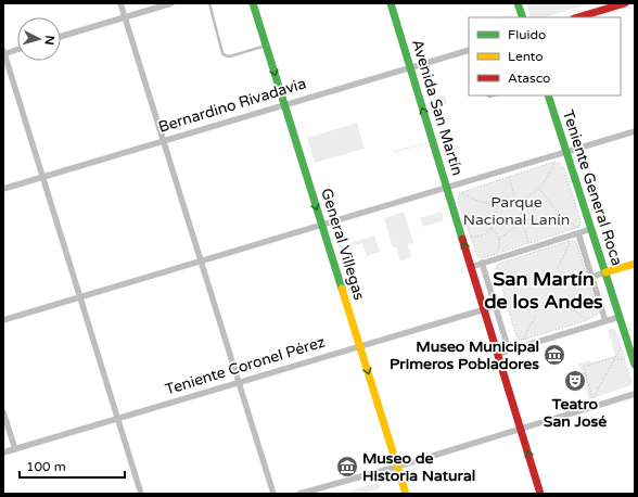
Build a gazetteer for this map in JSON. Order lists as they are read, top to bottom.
{
  "streets": {
    "main road": ["Avenida San Martín", "Teniente General Roca", "General Villegas"],
    "street": ["Bernardino Rivadavia", "Teniente Coronel Pérez"]
  },
  "crossings": [
    ["Bernardino Rivadavia", "Avenida San Martín"],
    ["Bernardino Rivadavia", "General Villegas"],
    ["Avenida San Martín", "Teniente Coronel Pérez"],
    ["General Villegas", "Teniente Coronel Pérez"]
  ],
  "one_way": ["Avenida San Martín", "General Villegas"],
  "districts": ["San Martín de los Andes"],
  "parks": ["Parque Nacional Lanín"],
  "places": {
    "museum": ["Museo Municipal Primeros Pobladores", "Museo de Historia Natural"],
    "theatre": ["Teatro San José"]
  },
  "legend": ["Fluido", "Lento", "Atasco"],
  "scale_bar": "100 m",
  "north": "right"
}
